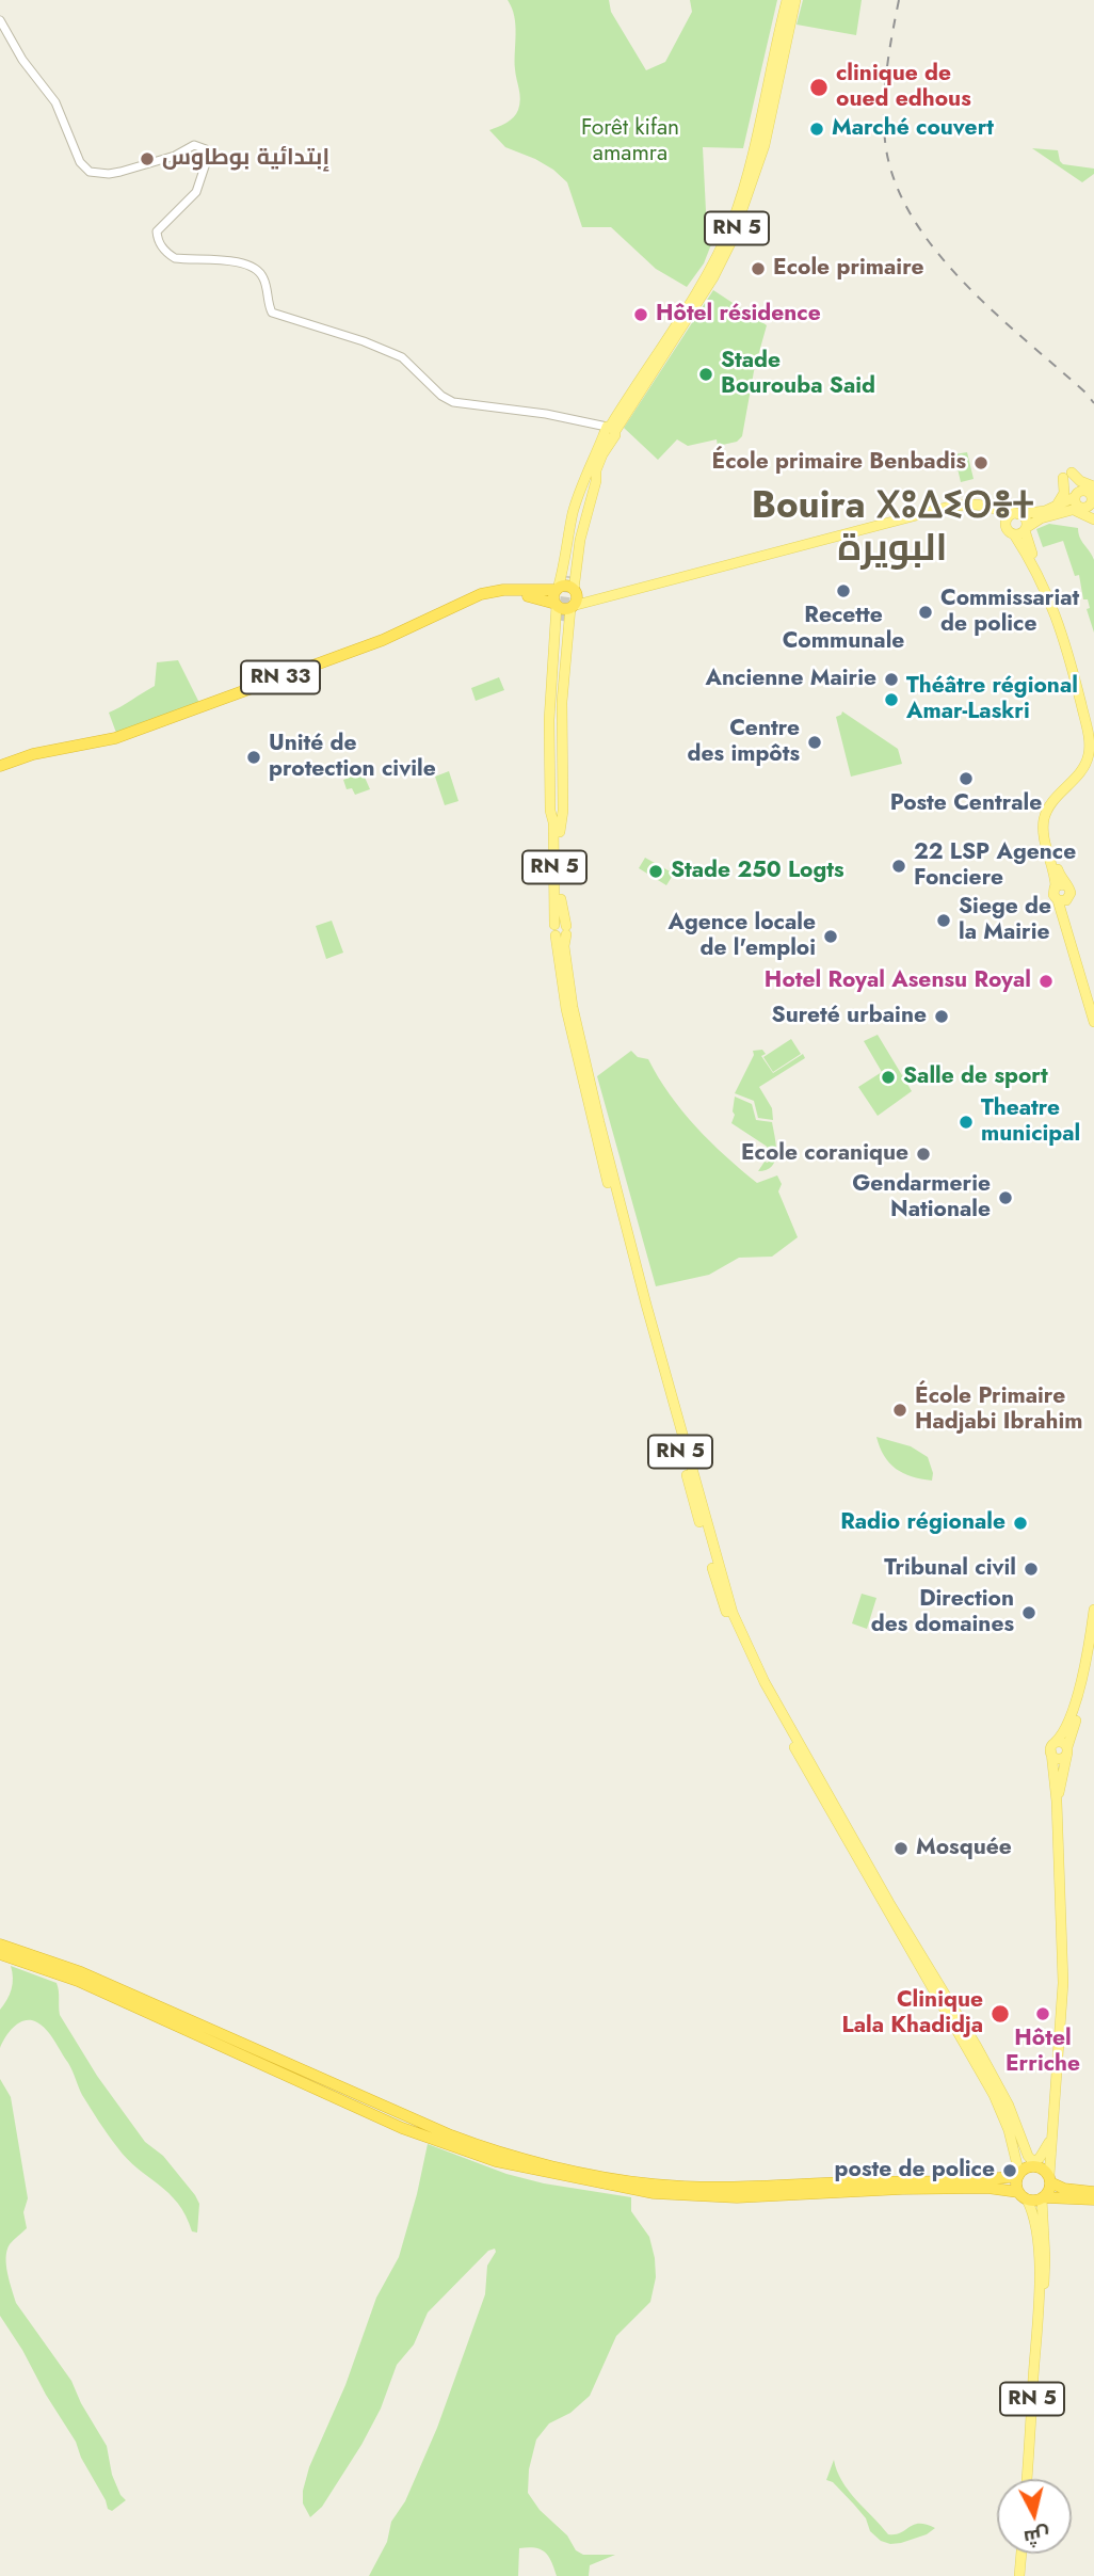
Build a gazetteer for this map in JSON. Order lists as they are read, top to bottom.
{
  "streets": {
    "highway": ["RN 33"],
    "main road": ["RN 5"]
  },
  "districts": ["Bouira ⵝⵓⵠⵉⵔⴻⵜ البويرة"],
  "parks": ["Forêt kifan amamra"],
  "places": [
    "clinique de oued edhous",
    "Marché couvert",
    "إبتدائية بوطاوس",
    "Ecole primaire",
    "Hôtel résidence",
    "Stade Bourouba Said",
    "École primaire Benbadis",
    "Recette Communale",
    "Commissariat de police",
    "Ancienne Mairie",
    "Théâtre régional Amar-Laskri",
    "Centre des impôts",
    "Unité de protection civile",
    "Poste Centrale",
    "22 LSP Agence Fonciere",
    "Stade 250 Logts",
    "Siege de la Mairie",
    "Agence locale de l'emploi",
    "Hotel Royal Asensu Royal",
    "Sureté urbaine",
    "Salle de sport",
    "Theatre municipal",
    "Ecole coranique",
    "Gendarmerie Nationale",
    "École Primaire Hadjabi Ibrahim",
    "Radio régionale",
    "Tribunal civil",
    "Direction des domaines",
    "Mosquée",
    "Clinique Lala Khadidja",
    "Hôtel Erriche",
    "poste de police"
  ],
  "north": "bottom"
}
